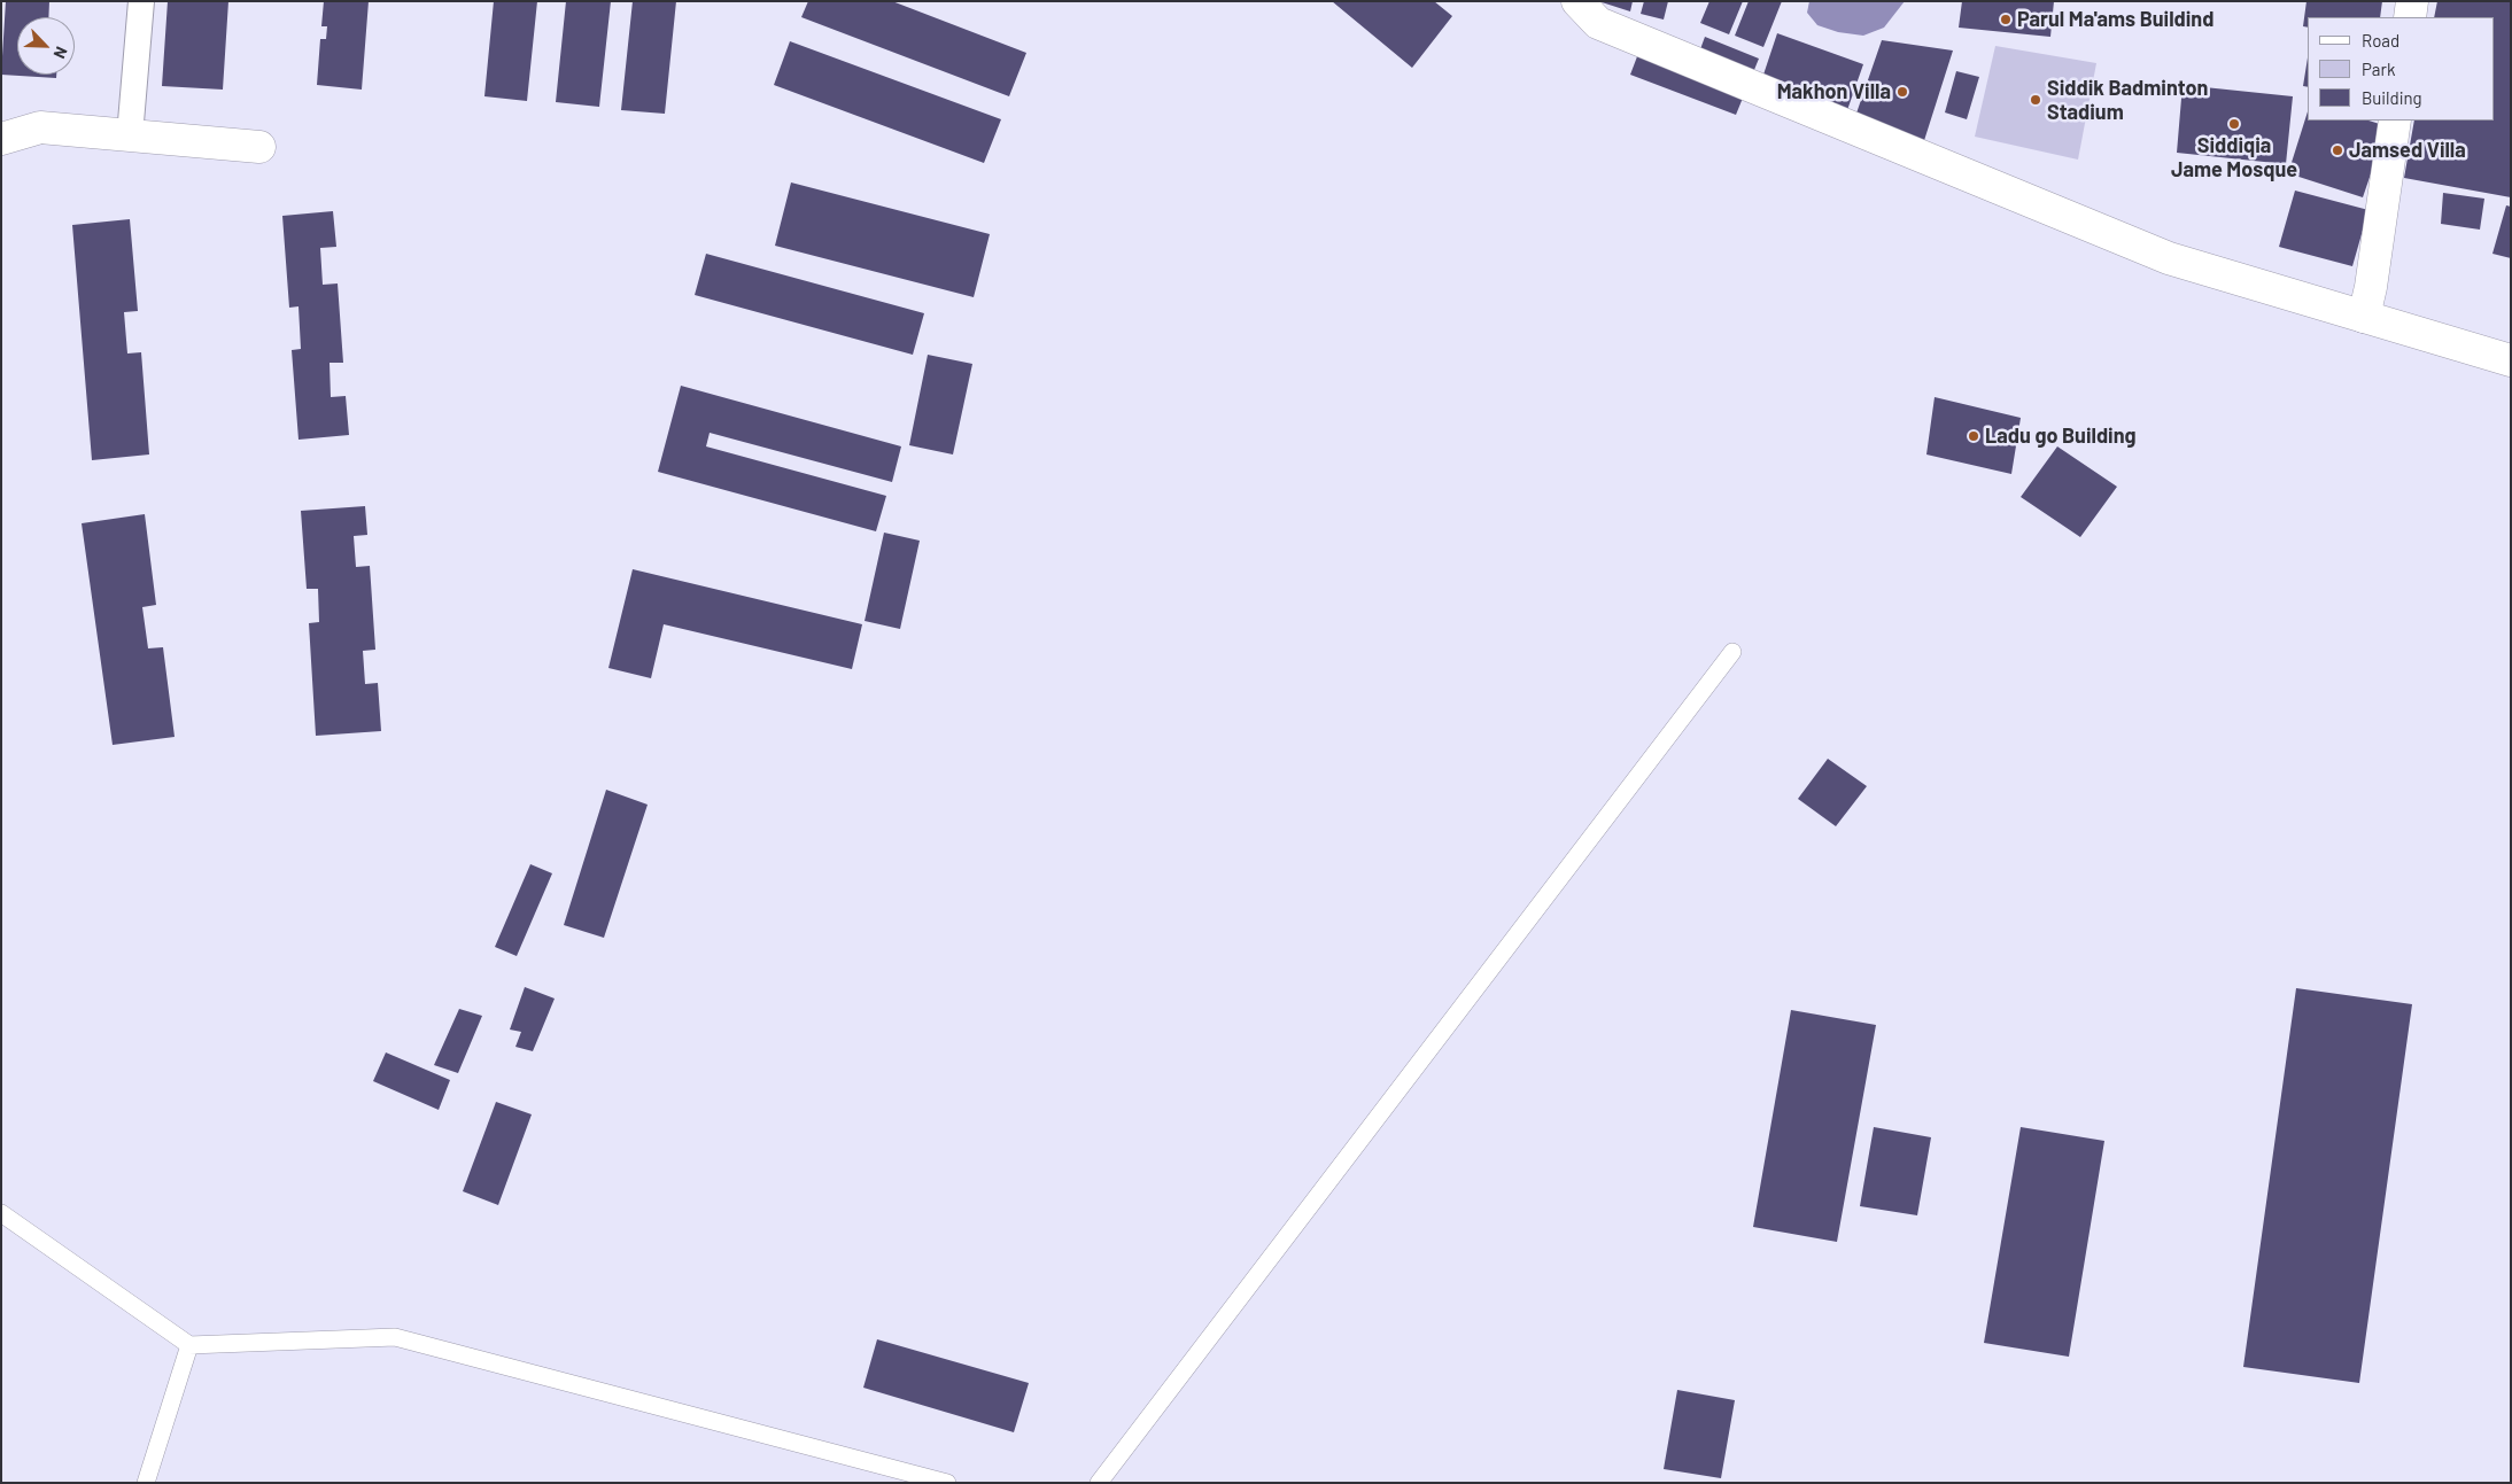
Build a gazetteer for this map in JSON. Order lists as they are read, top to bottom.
{
  "places": [
    "Parul Ma'ams Buildind",
    "Makhon Villa",
    "Siddik Badminton Stadium",
    "Siddiqia Jame Mosque",
    "Jamsed Villa",
    "Ladu go Building"
  ],
  "legend": ["Road", "Park", "Building"],
  "north": "bottom right"
}
